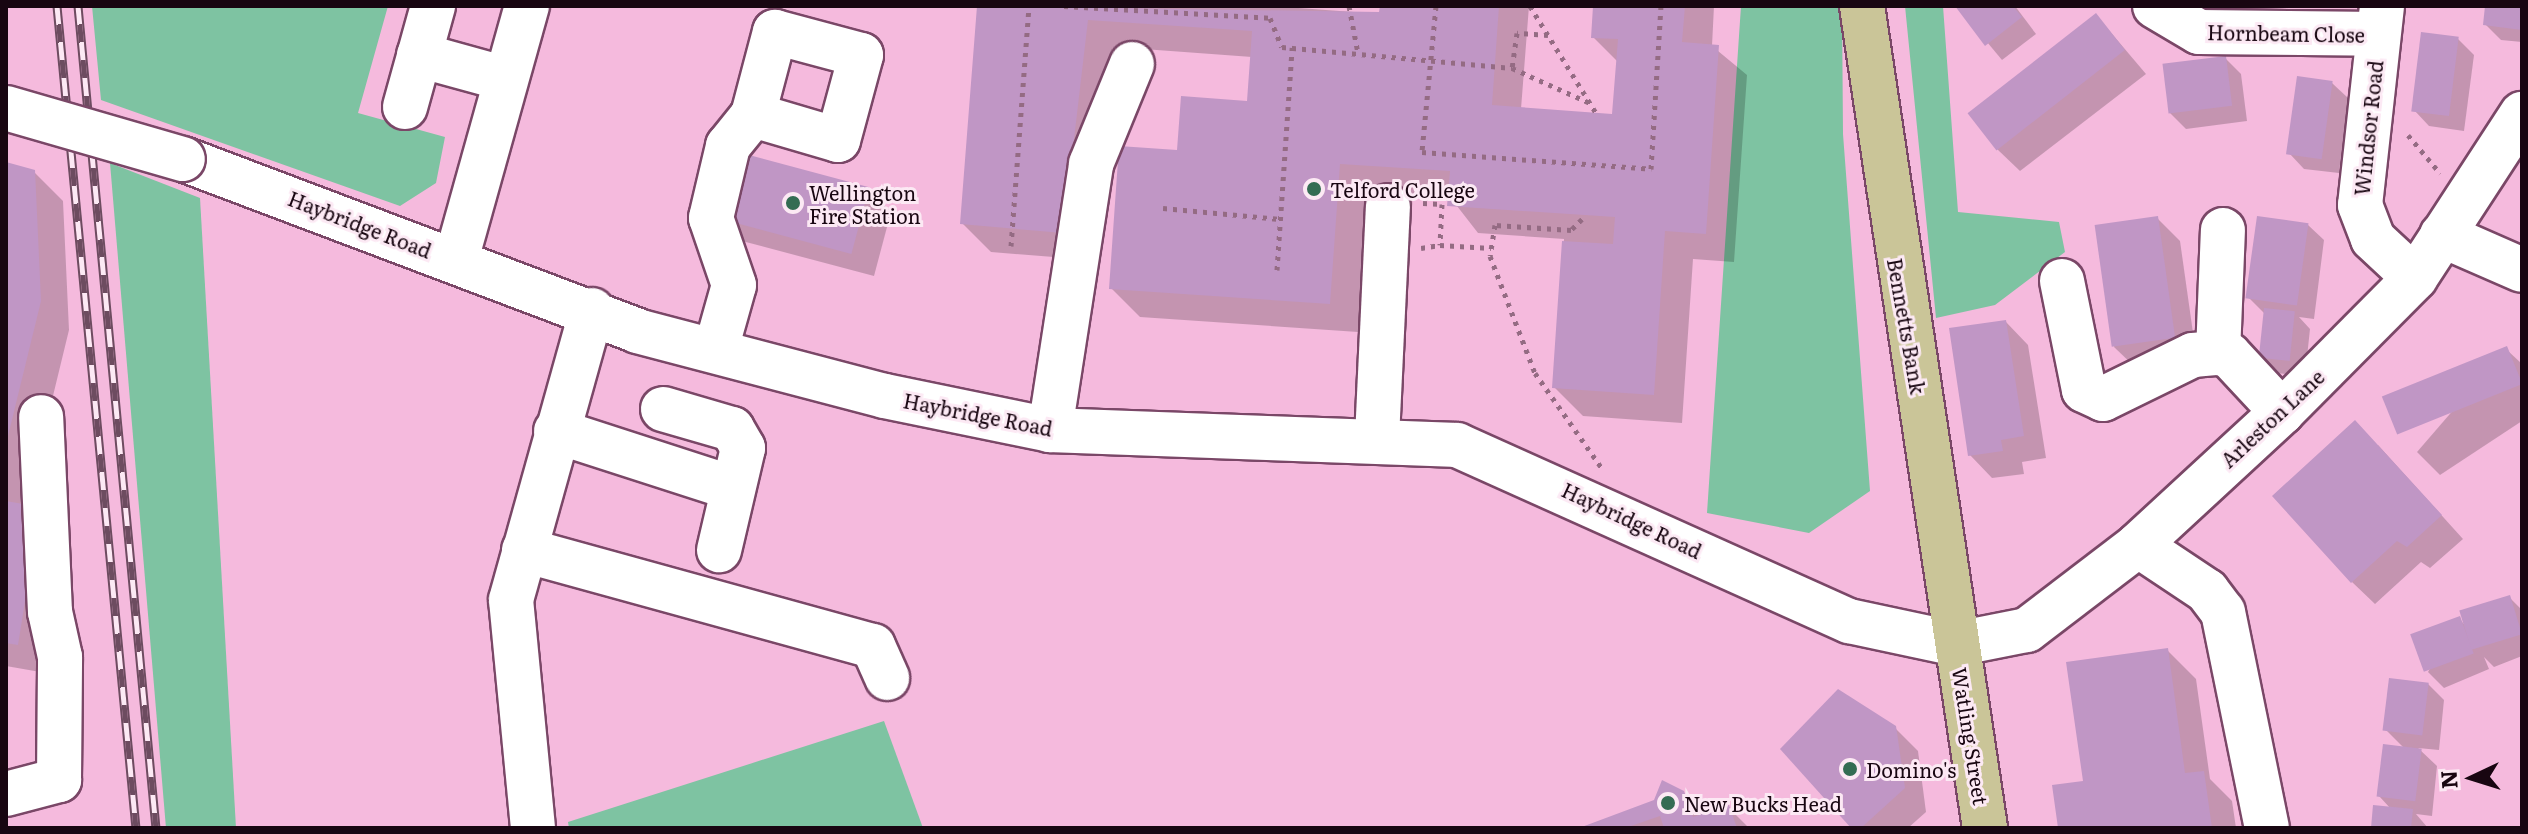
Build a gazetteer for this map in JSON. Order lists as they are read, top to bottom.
{
  "streets": {
    "main road": ["Bennetts Bank", "Watling Street"],
    "street": [
      "Hornbeam Close",
      "Windsor Road",
      "Haybridge Road",
      "Arleston Lane"
    ]
  },
  "crossings": [
    ["Hornbeam Close", "Windsor Road"],
    ["Windsor Road", "Arleston Lane"],
    ["Haybridge Road", "Bennetts Bank"],
    ["Haybridge Road", "Arleston Lane"],
    ["Haybridge Road", "Watling Street"],
    ["Bennetts Bank", "Arleston Lane"],
    ["Bennetts Bank", "Watling Street"],
    ["Arleston Lane", "Watling Street"]
  ],
  "places": [
    "Telford College",
    "Wellington Fire Station",
    "Domino's",
    "New Bucks Head"
  ],
  "north": "left"
}
